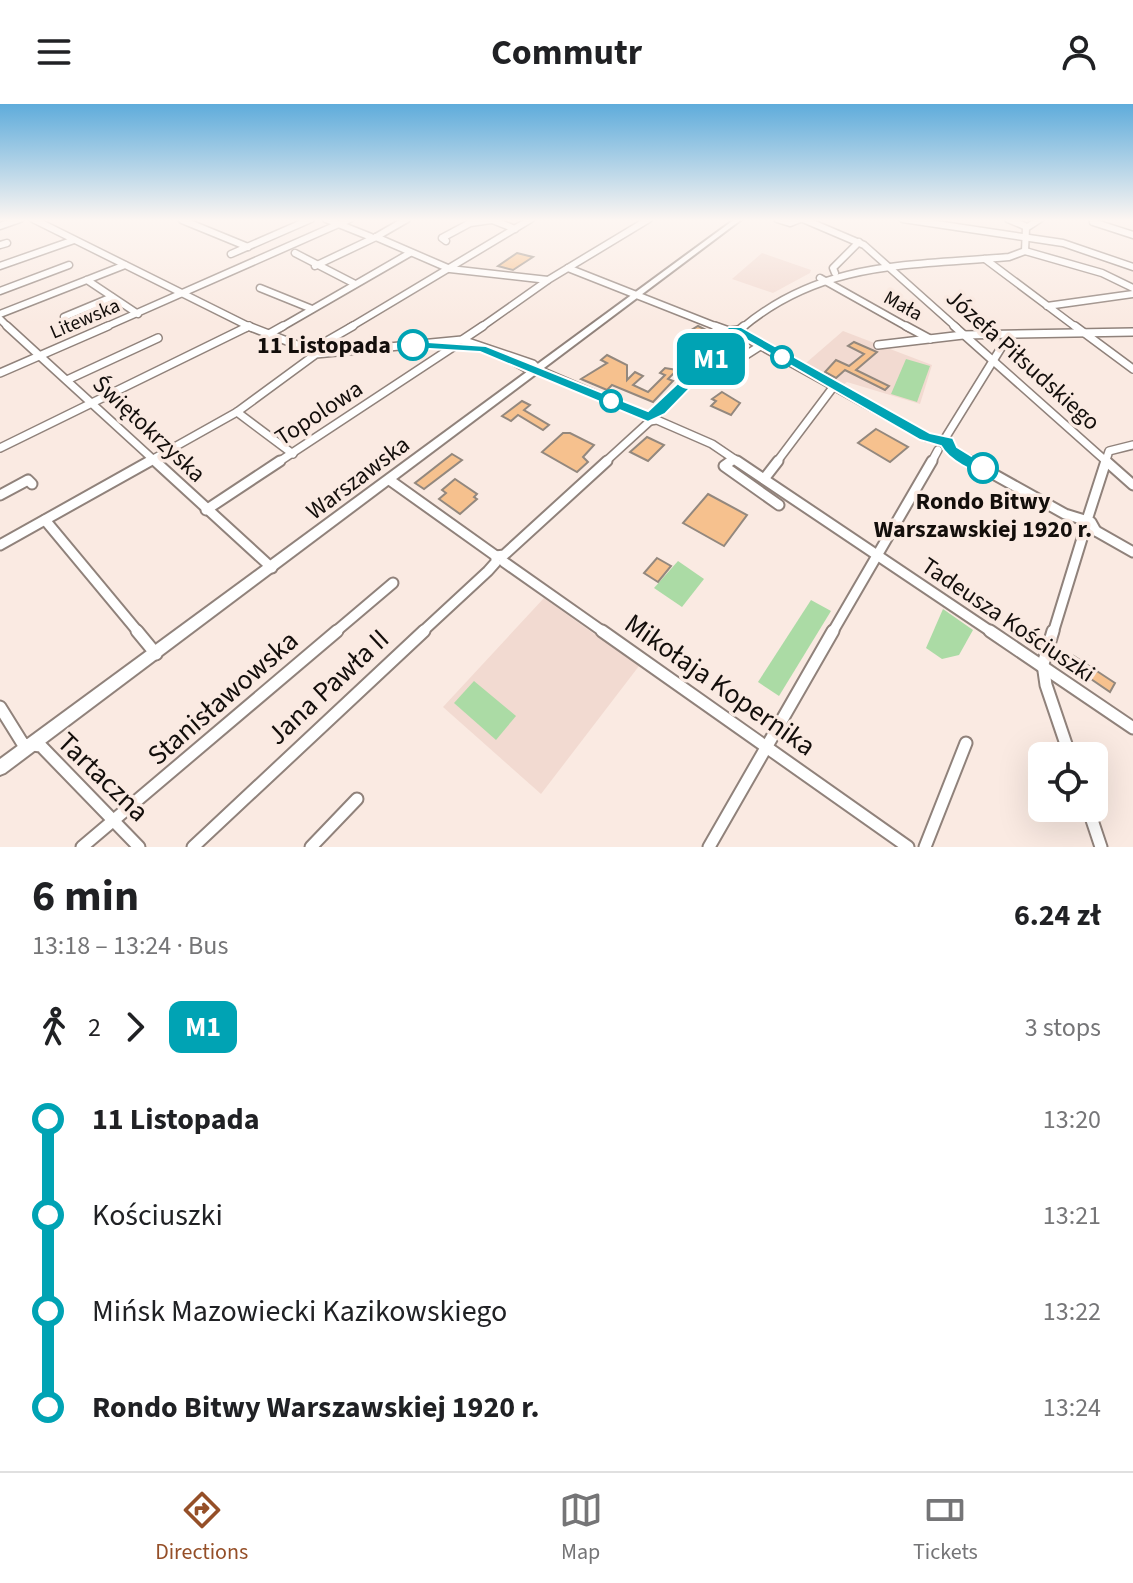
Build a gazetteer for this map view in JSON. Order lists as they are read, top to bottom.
{
  "streets": {
    "main road": ["Warszawska"],
    "street": [
      "Mała",
      "Litewska",
      "Józefa Piłsudskiego",
      "Topolowa",
      "Świętokrzyska",
      "Tadeusza Kościuszki",
      "Mikołaja Kopernika",
      "Jana Pawła II",
      "Stanisławowska",
      "Tartaczna"
    ]
  },
  "crossings": [
    ["Litewska", "Świętokrzyska"],
    ["Topolowa", "Świętokrzyska"],
    ["Świętokrzyska", "Warszawska"],
    ["Warszawska", "Tadeusza Kościuszki"],
    ["Warszawska", "Mikołaja Kopernika"],
    ["Warszawska", "Tartaczna"],
    ["Tadeusza Kościuszki", "Jana Pawła II"],
    ["Mikołaja Kopernika", "Jana Pawła II"],
    ["Stanisławowska", "Tartaczna"]
  ],
  "places": ["11 Listopada", "Rondo Bitwy Warszawskiej 1920 r."],
  "lines": ["bus line M1"],
  "page": {
    "header": "Commutr",
    "on_map": "M1",
    "heading": ["6 min", "13:18 – 13:24 · Bus", "6.24 zł"],
    "legs": ["2", "M1", "3 stops"],
    "list": [
      {
        "name": "11 Listopada",
        "value": "13:20"
      },
      {
        "name": "Kościuszki",
        "value": "13:21"
      },
      {
        "name": "Mińsk Mazowiecki Kazikowskiego",
        "value": "13:22"
      },
      {
        "name": "Rondo Bitwy Warszawskiej 1920 r.",
        "value": "13:24"
      }
    ],
    "tabs": ["Directions", "Map", "Tickets"]
  }
}
